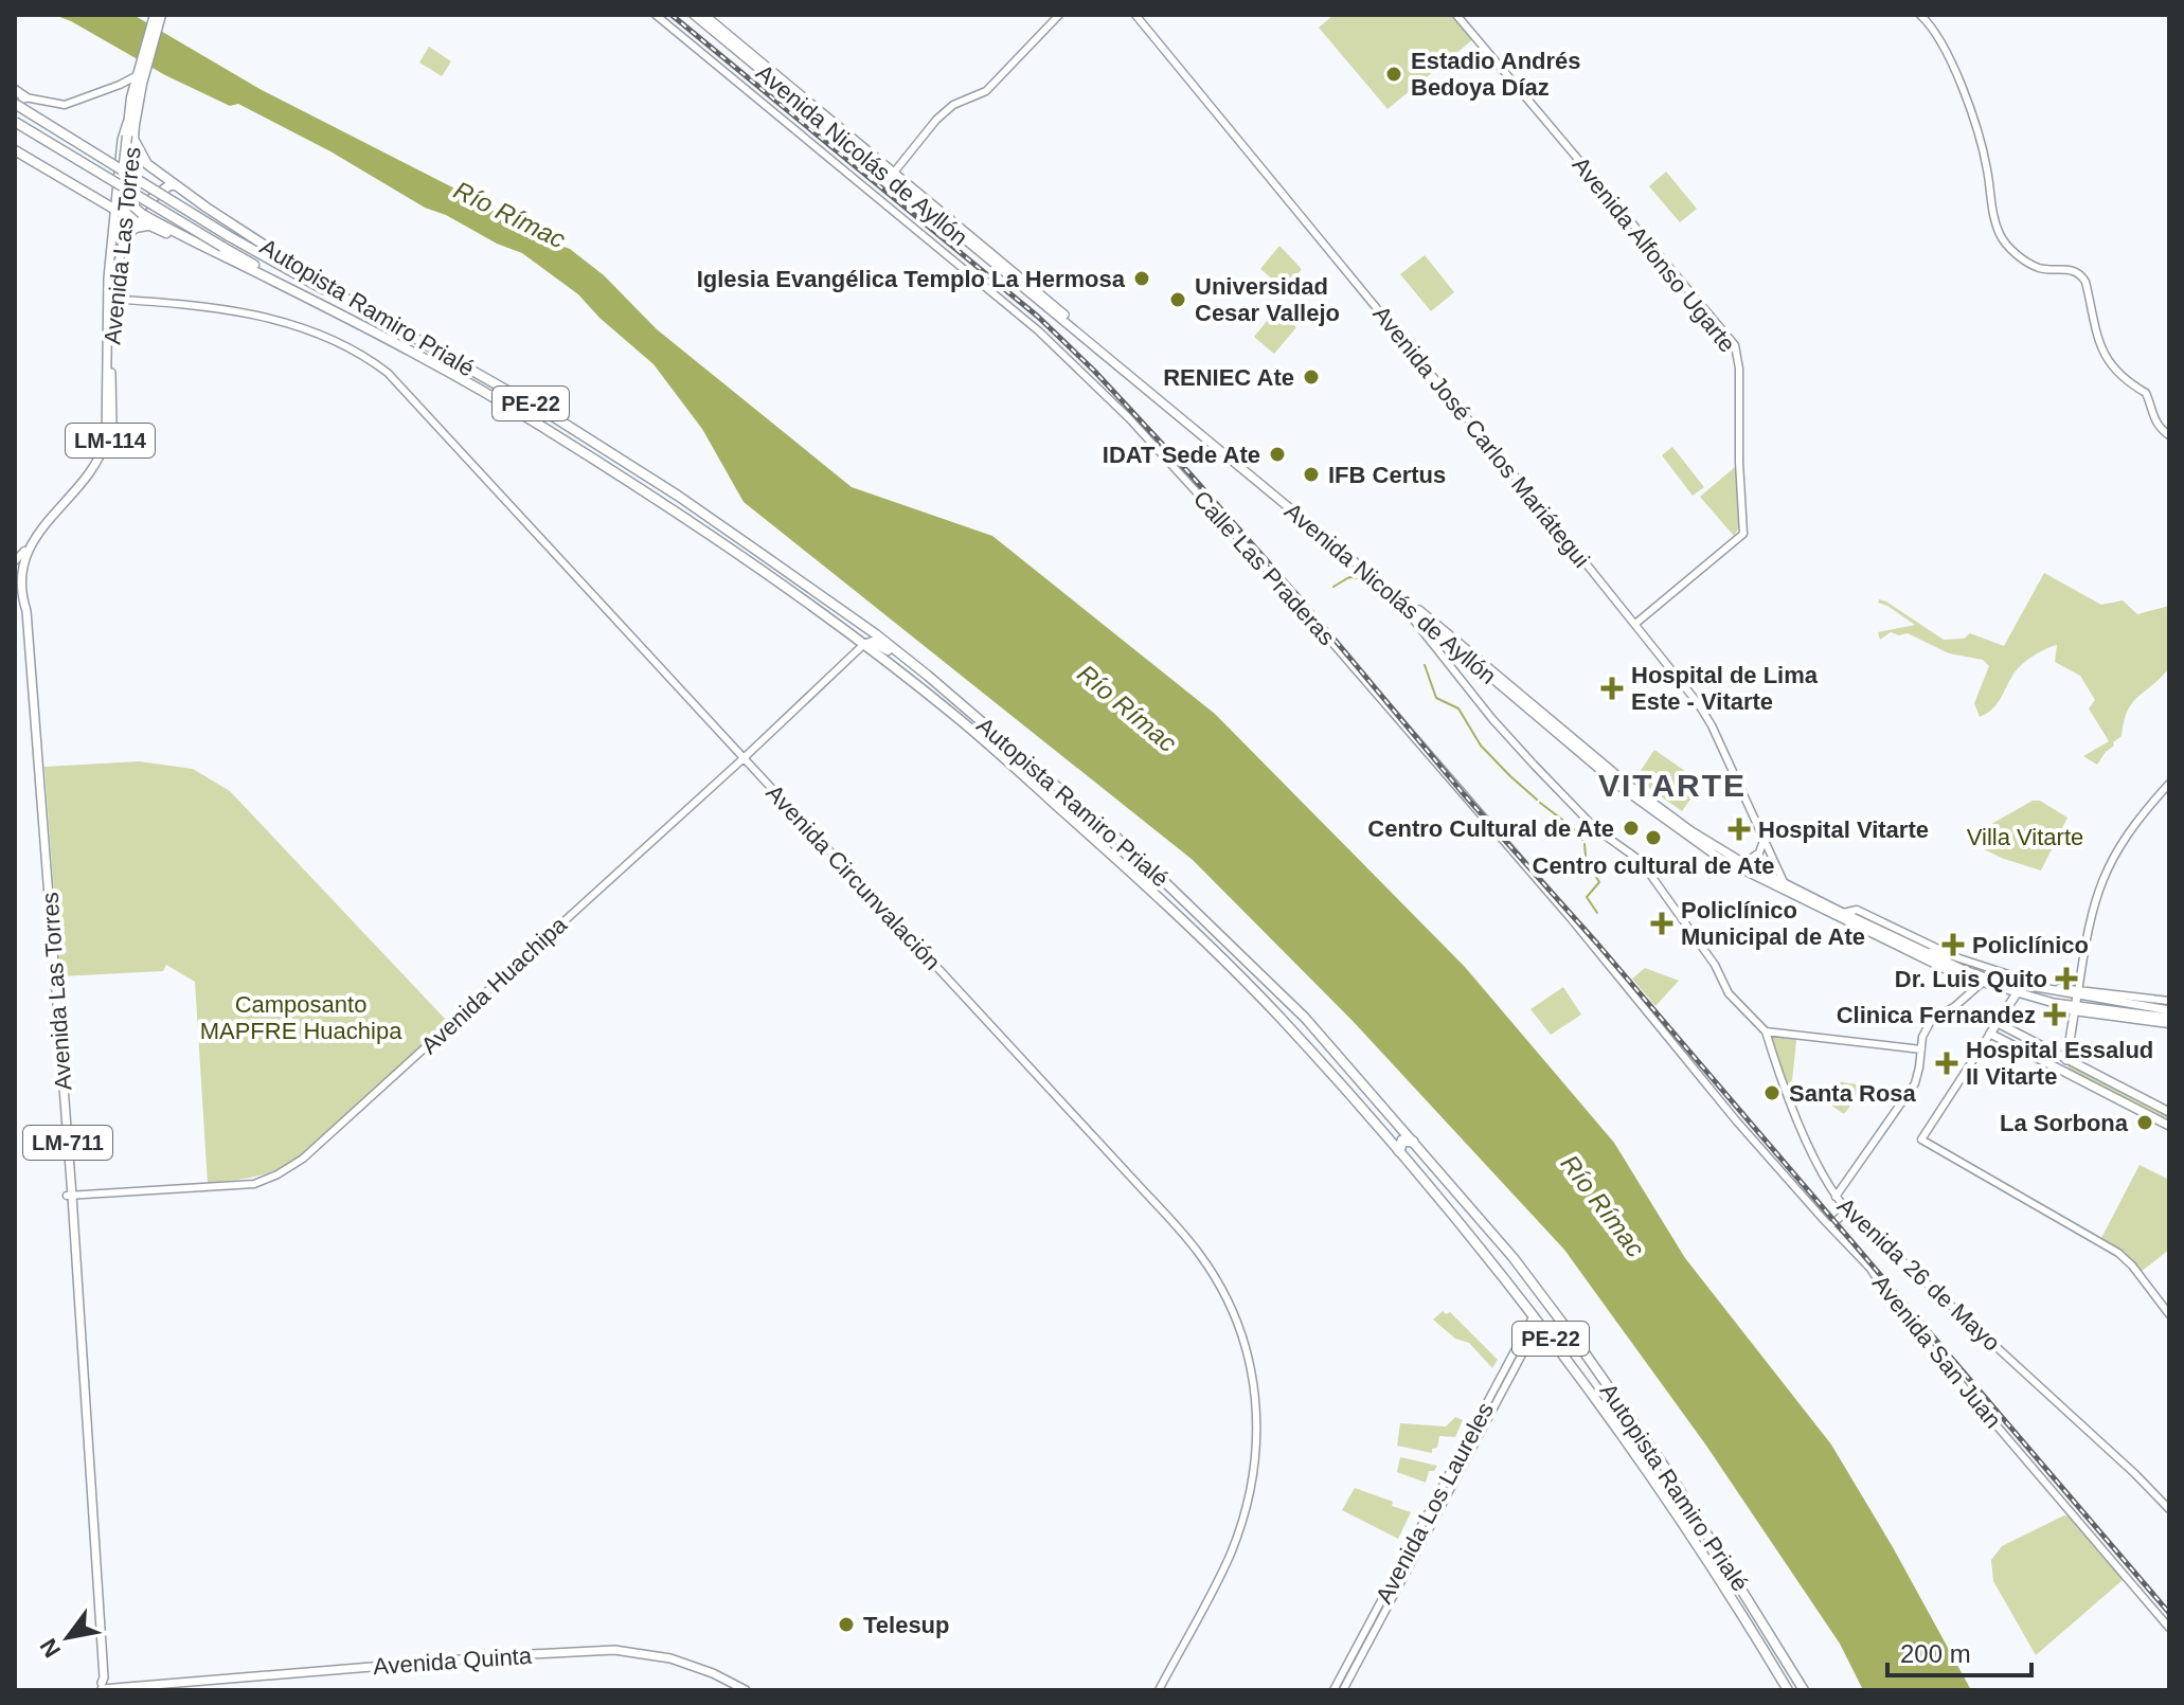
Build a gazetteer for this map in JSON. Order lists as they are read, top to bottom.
{
  "streets": {
    "highway": ["Avenida Las Torres", "Autopista Ramiro Prialé", "PE-22"],
    "main road": [
      "Avenida Nicolás de Ayllón",
      "LM-114",
      "LM-711",
      "Avenida Quinta"
    ],
    "street": [
      "Avenida Alfonso Ugarte",
      "Avenida José Carlos Mariátegui",
      "Calle Las Praderas",
      "Avenida Circunvalación",
      "Avenida Huachipa",
      "Avenida 26 de Mayo",
      "Avenida San Juan",
      "Avenida Los Laureles"
    ]
  },
  "crossings": [
    ["Avenida Nicolás de Ayllón", "Avenida José Carlos Mariátegui"],
    ["Avenida Las Torres", "Autopista Ramiro Prialé"],
    ["Avenida Las Torres", "PE-22"],
    ["Avenida Las Torres", "Avenida Circunvalación"],
    ["Avenida Las Torres", "Avenida Huachipa"],
    ["Avenida Las Torres", "Avenida Quinta"],
    ["Avenida Alfonso Ugarte", "Avenida José Carlos Mariátegui"],
    ["Autopista Ramiro Prialé", "PE-22"],
    ["Autopista Ramiro Prialé", "Avenida Huachipa"],
    ["Autopista Ramiro Prialé", "Avenida Los Laureles"],
    ["Calle Las Praderas", "Avenida San Juan"],
    ["Avenida Circunvalación", "Avenida Huachipa"]
  ],
  "districts": ["VITARTE"],
  "water": ["Río Rímac"],
  "parks": ["Villa Vitarte", "Camposanto MAPFRE Huachipa"],
  "places": {
    "other": [
      "Estadio Andrés Bedoya Díaz",
      "Iglesia Evangélica Templo La Hermosa",
      "Universidad Cesar Vallejo",
      "RENIEC Ate",
      "IDAT Sede Ate",
      "IFB Certus",
      "Centro Cultural de Ate",
      "Centro cultural de Ate",
      "Santa Rosa",
      "La Sorbona",
      "Telesup"
    ],
    "health": [
      "Hospital de Lima Este - Vitarte",
      "Hospital Vitarte",
      "Policlínico Municipal de Ate",
      "Policlínico",
      "Dr. Luis Quito",
      "Clinica Fernandez",
      "Hospital Essalud II Vitarte"
    ]
  },
  "scale_bar": "200 m",
  "north": "bottom left"
}
